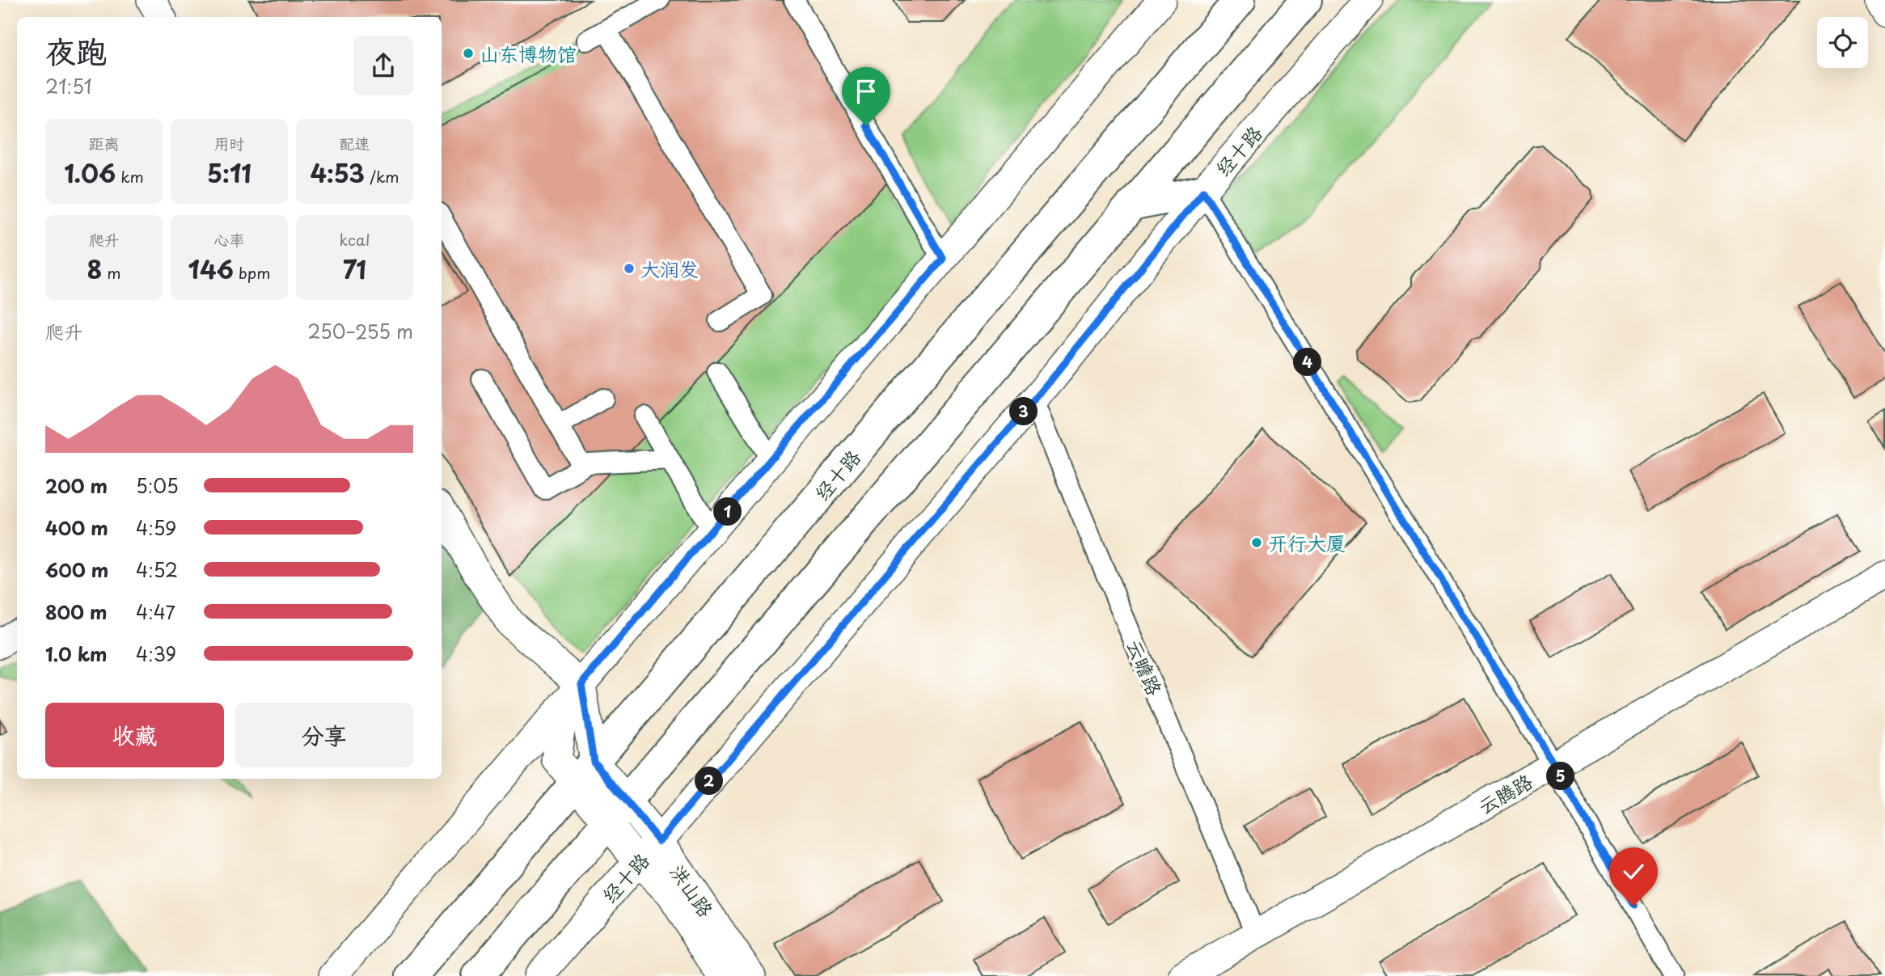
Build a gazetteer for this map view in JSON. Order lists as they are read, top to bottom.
{
  "streets": {
    "highway": ["经十路"],
    "main road": ["云腾路", "洪山路"],
    "street": ["云瞻路"]
  },
  "crossings": [
    ["经十路", "云瞻路"],
    ["经十路", "洪山路"],
    ["云瞻路", "云腾路"]
  ],
  "places": ["山东博物馆", "大润发", "开行大厦"],
  "page": {
    "heading": ["夜跑", "21:51"],
    "stats": [
      ["距离", "1.06 km"],
      ["用时", "5:11"],
      ["配速", "4:53 /km"],
      ["爬升", "8 m"],
      ["心率", "146 bpm"],
      ["kcal", "71"]
    ],
    "chart": ["爬升", "250–255 m"],
    "pins": [
      "4",
      "3",
      "1",
      "5",
      "2"
    ],
    "list": [
      {
        "name": "200 m",
        "note": "5:05"
      },
      {
        "name": "400 m",
        "note": "4:59"
      },
      {
        "name": "600 m",
        "note": "4:52"
      },
      {
        "name": "800 m",
        "note": "4:47"
      },
      {
        "name": "1.0 km",
        "note": "4:39"
      }
    ],
    "buttons": ["收藏", "分享"]
  }
}
